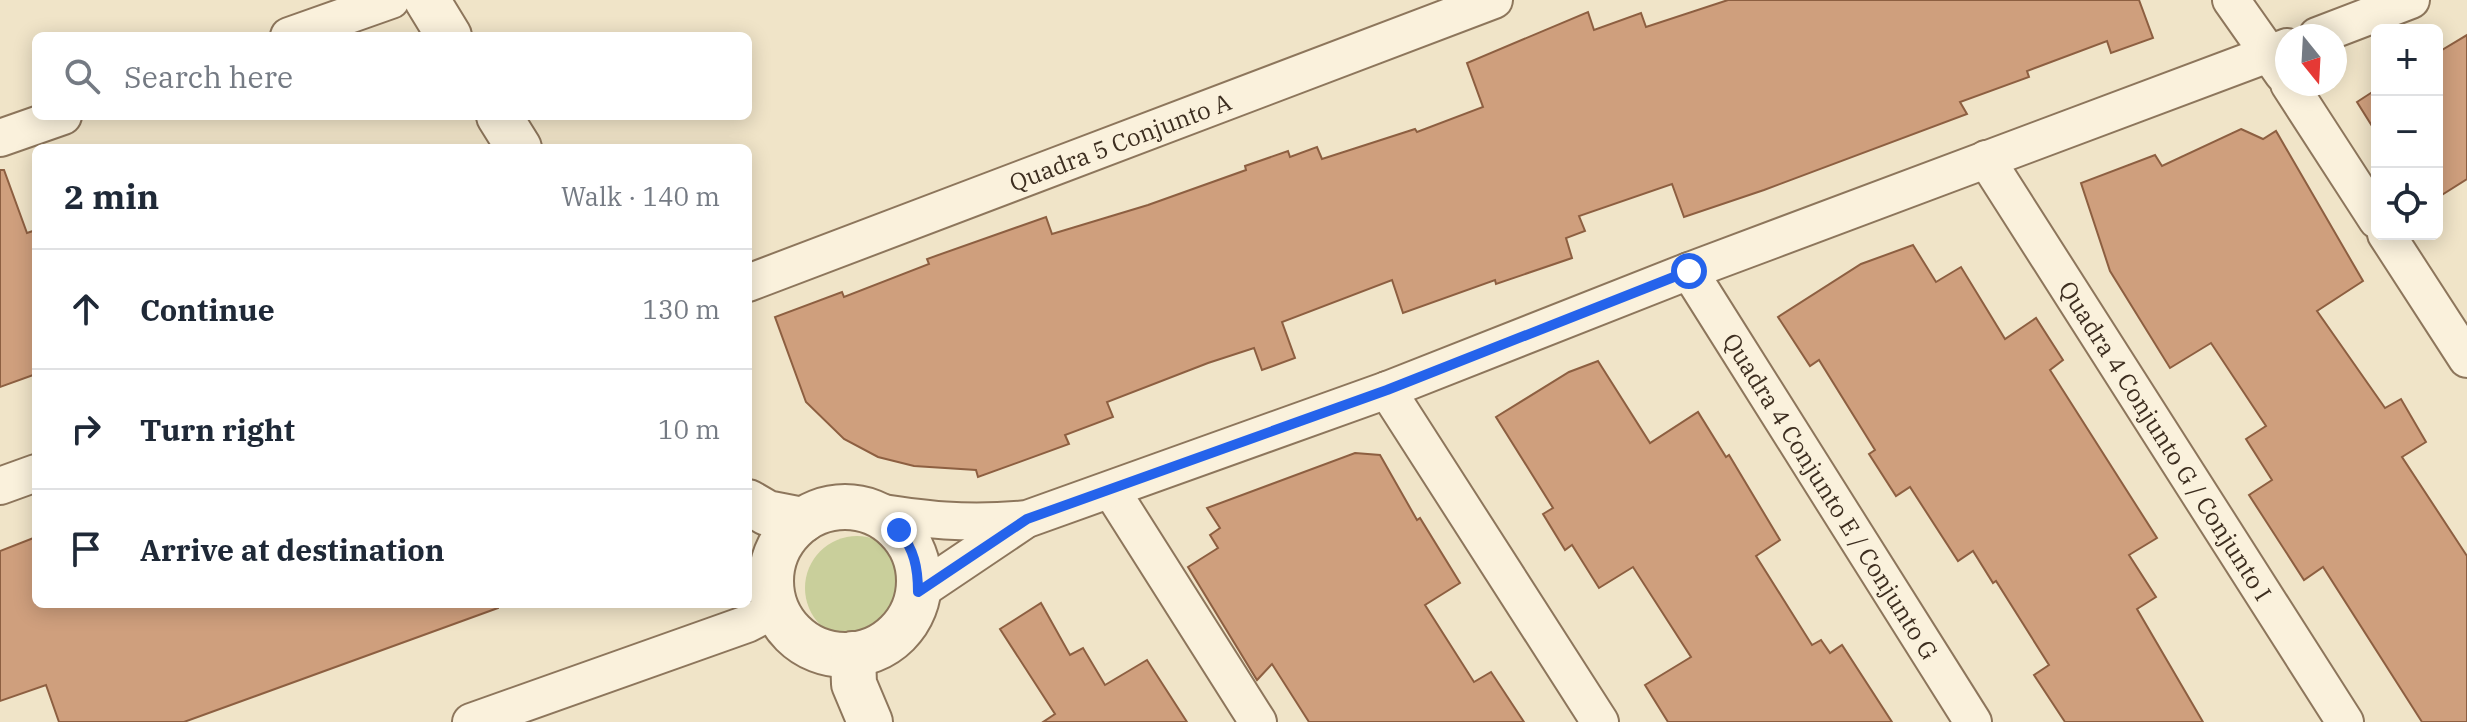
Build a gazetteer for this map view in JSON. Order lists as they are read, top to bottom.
{
  "streets": {
    "street": ["Quadra 5 Conjunto A", "Quadra 4 Conjunto G / Conjunto I", "Quadra 4 Conjunto E / Conjunto G"]
  },
  "north": "bottom",
  "page": {
    "map_buttons": ["+", "−"],
    "search": "Search here",
    "heading": ["2 min", "Walk · 140 m"],
    "list": [
      ["Continue", "130 m"],
      ["Turn right", "10 m"],
      "Arrive at destination"
    ]
  }
}
